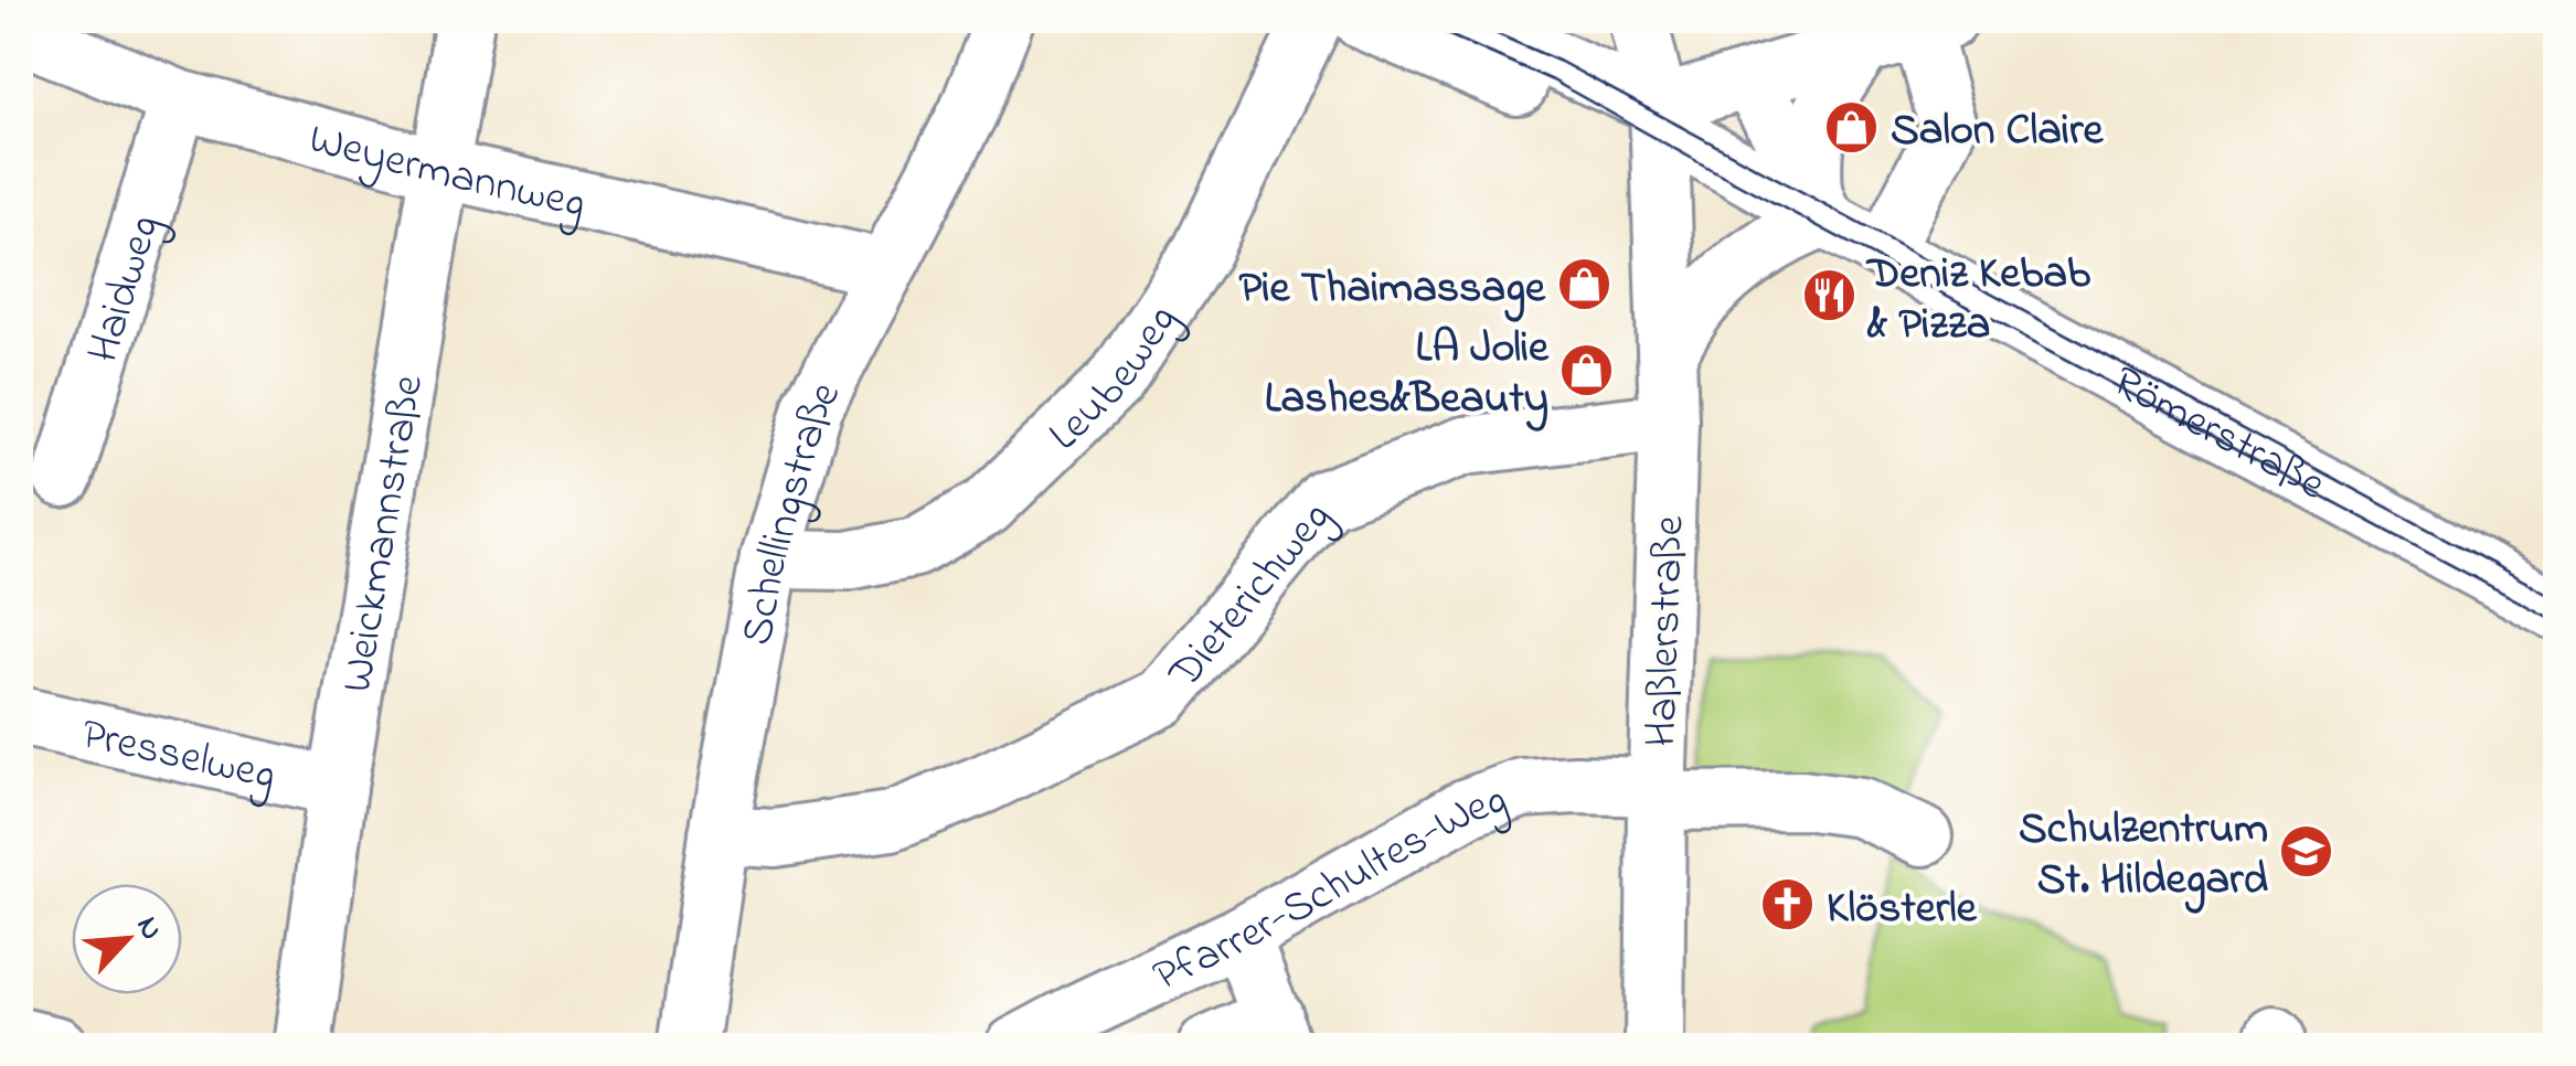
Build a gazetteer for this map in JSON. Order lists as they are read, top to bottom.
{
  "streets": {
    "street": [
      "Weyermannweg",
      "Haidweg",
      "Leubeweg",
      "Römerstraße",
      "Schellingstraße",
      "Weickmannstraße",
      "Dieterichweg",
      "Haßlerstraße",
      "Presselweg",
      "Pfarrer-Schultes-Weg"
    ]
  },
  "crossings": [
    ["Weyermannweg", "Haidweg"],
    ["Weyermannweg", "Schellingstraße"],
    ["Weyermannweg", "Weickmannstraße"],
    ["Leubeweg", "Schellingstraße"],
    ["Römerstraße", "Haßlerstraße"],
    ["Schellingstraße", "Dieterichweg"],
    ["Weickmannstraße", "Presselweg"],
    ["Dieterichweg", "Haßlerstraße"],
    ["Haßlerstraße", "Pfarrer-Schultes-Weg"]
  ],
  "places": {
    "shop": ["Salon Claire", "Pie Thaimassage", "LA Jolie Lashes&Beauty"],
    "restaurant": ["Deniz Kebab & Pizza"],
    "school or university": ["Schulzentrum St. Hildegard"],
    "church": ["Klösterle"]
  },
  "north": "top right"
}
